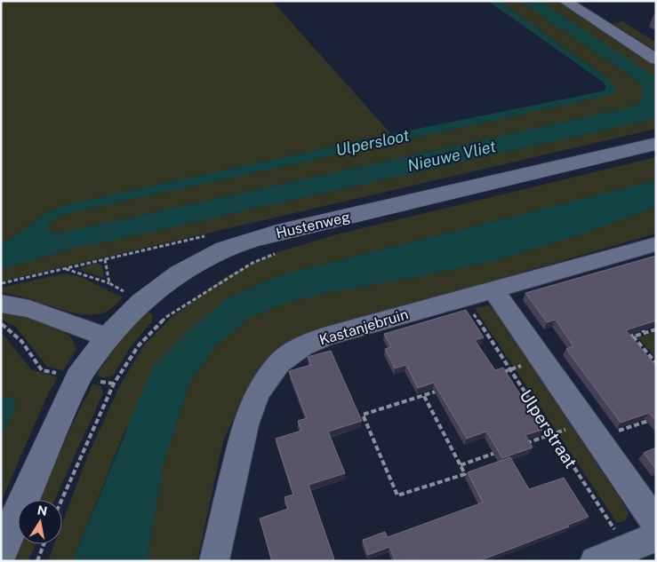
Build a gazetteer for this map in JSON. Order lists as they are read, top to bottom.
{
  "streets": {
    "main road": ["Hustenweg"],
    "street": ["Kastanjebruin"],
    "path": ["Ulperstraat"]
  },
  "crossings": [
    ["Kastanjebruin", "Ulperstraat"]
  ],
  "water": ["Ulpersloot", "Nieuwe Vliet"],
  "north": "top"
}
